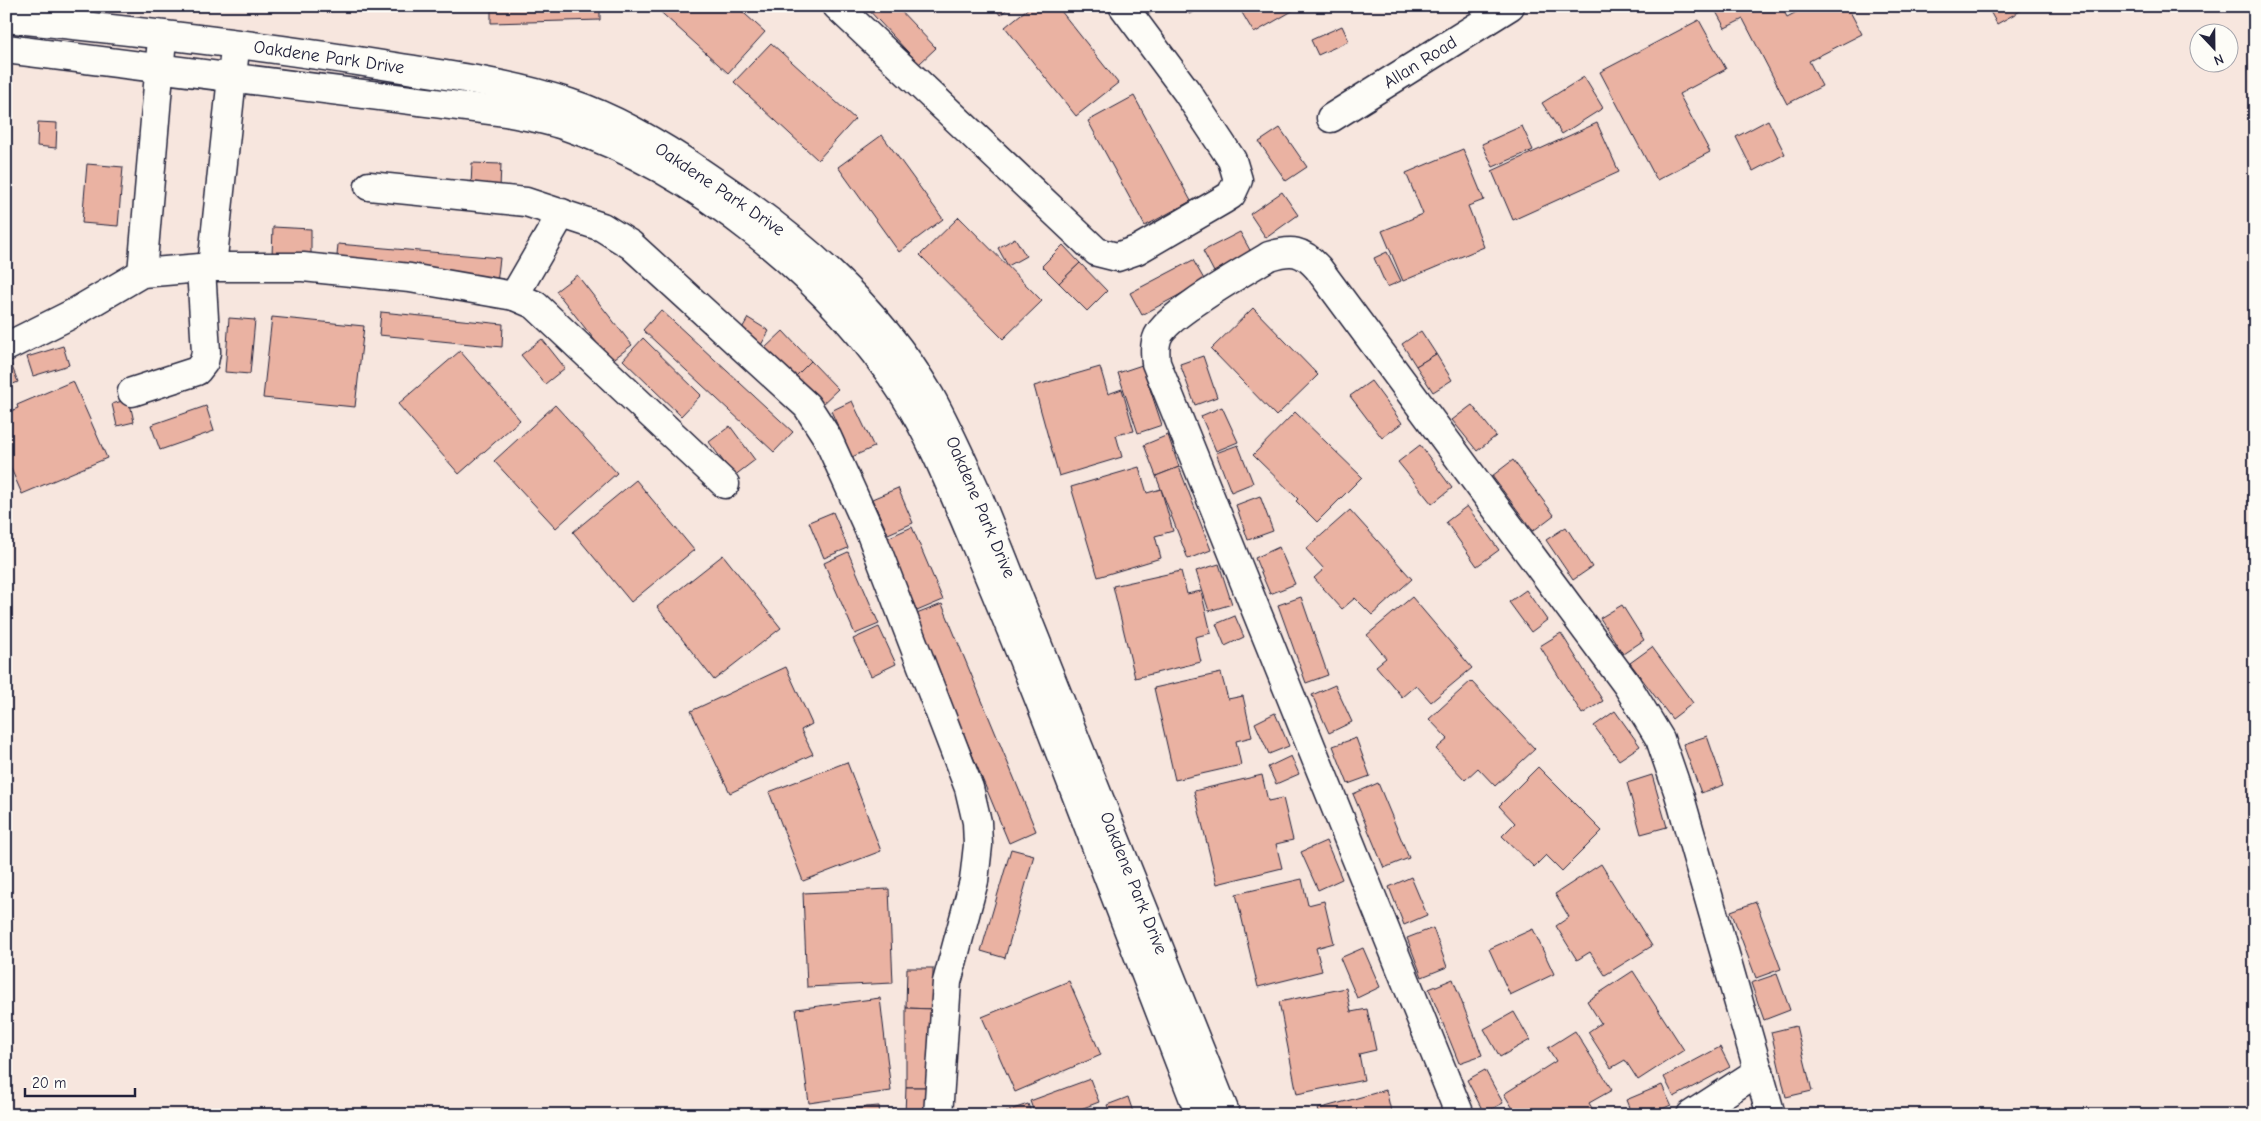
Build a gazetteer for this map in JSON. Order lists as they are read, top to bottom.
{
  "streets": {
    "street": ["Oakdene Park Drive", "Allan Road"]
  },
  "scale_bar": "20 m",
  "north": "bottom"
}
